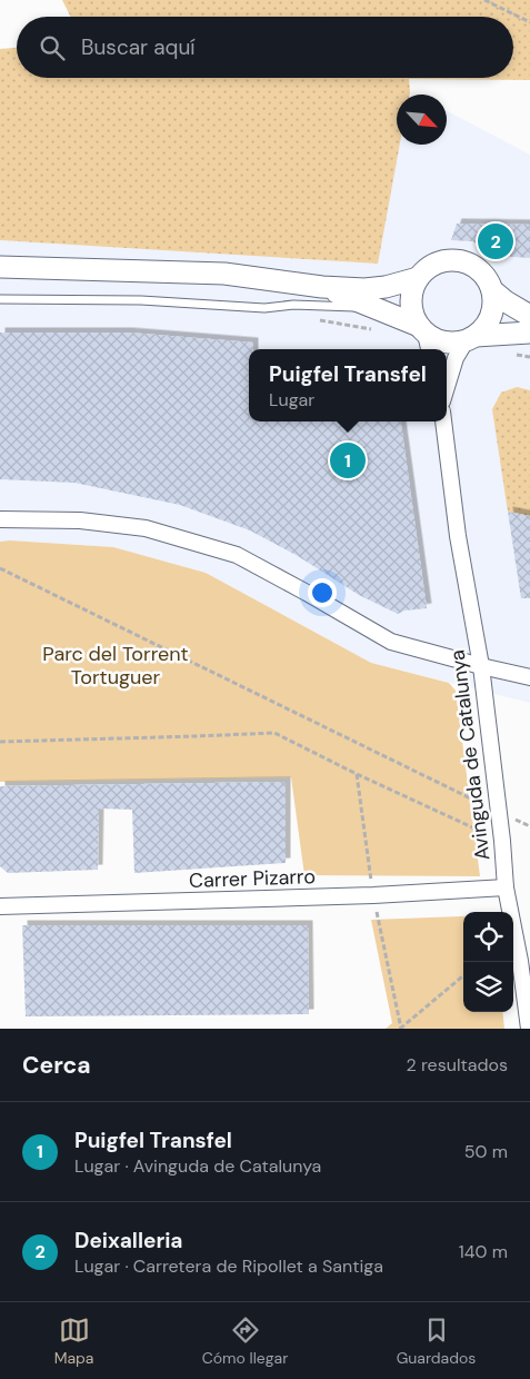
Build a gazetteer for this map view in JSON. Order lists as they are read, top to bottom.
{
  "streets": {
    "street": ["Avinguda de Catalunya", "Carrer Pizarro"]
  },
  "crossings": [
    ["Avinguda de Catalunya", "Carrer Pizarro"]
  ],
  "parks": ["Parc del Torrent Tortuguer"],
  "north": "bottom right",
  "page": {
    "search": "Buscar aquí",
    "pins": ["2", "1"],
    "popup": ["Puigfel Transfel", "Lugar"],
    "heading": ["Cerca", "2 resultados"],
    "list": [
      {
        "mark": "1",
        "name": "Puigfel Transfel",
        "note": "Lugar · Avinguda de Catalunya",
        "value": "50 m"
      },
      {
        "mark": "2",
        "name": "Deixalleria",
        "note": "Lugar · Carretera de Ripollet a Santiga",
        "value": "140 m"
      }
    ],
    "nav": ["Mapa", "Cómo llegar", "Guardados"]
  }
}
